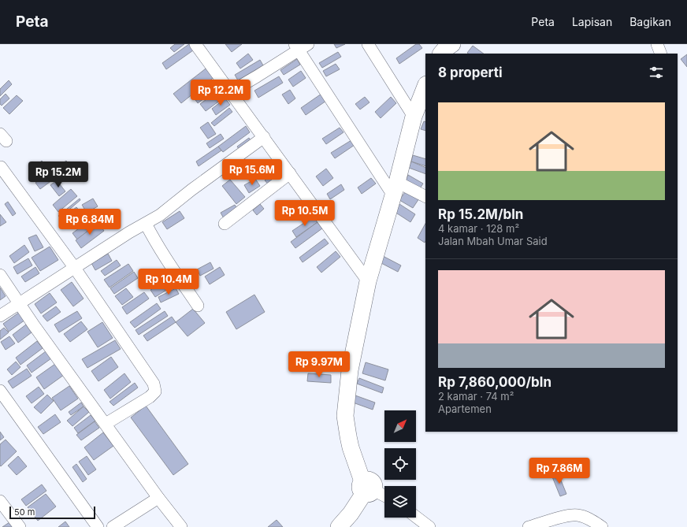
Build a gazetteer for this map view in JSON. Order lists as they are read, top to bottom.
{
  "scale_bar": "50 m",
  "north": "top right",
  "page": {
    "header": "Peta",
    "nav": ["Peta", "Lapisan", "Bagikan"],
    "heading": "8 properti",
    "price": [
      "Rp 12.2M",
      "Rp 15.6M",
      "Rp 15.2M",
      "Rp 10.5M",
      "Rp 6.84M",
      "Rp 10.4M",
      "Rp 9.97M",
      "Rp 7.86M"
    ],
    "list": [
      {
        "name": "Rp 15.2M/bln",
        "note": "4 kamar · 128 m² · Jalan Mbah Umar Said"
      },
      {
        "name": "Rp 7,860,000/bln",
        "note": "2 kamar · 74 m² · Apartemen"
      }
    ],
    "scale": "50 m"
  }
}
